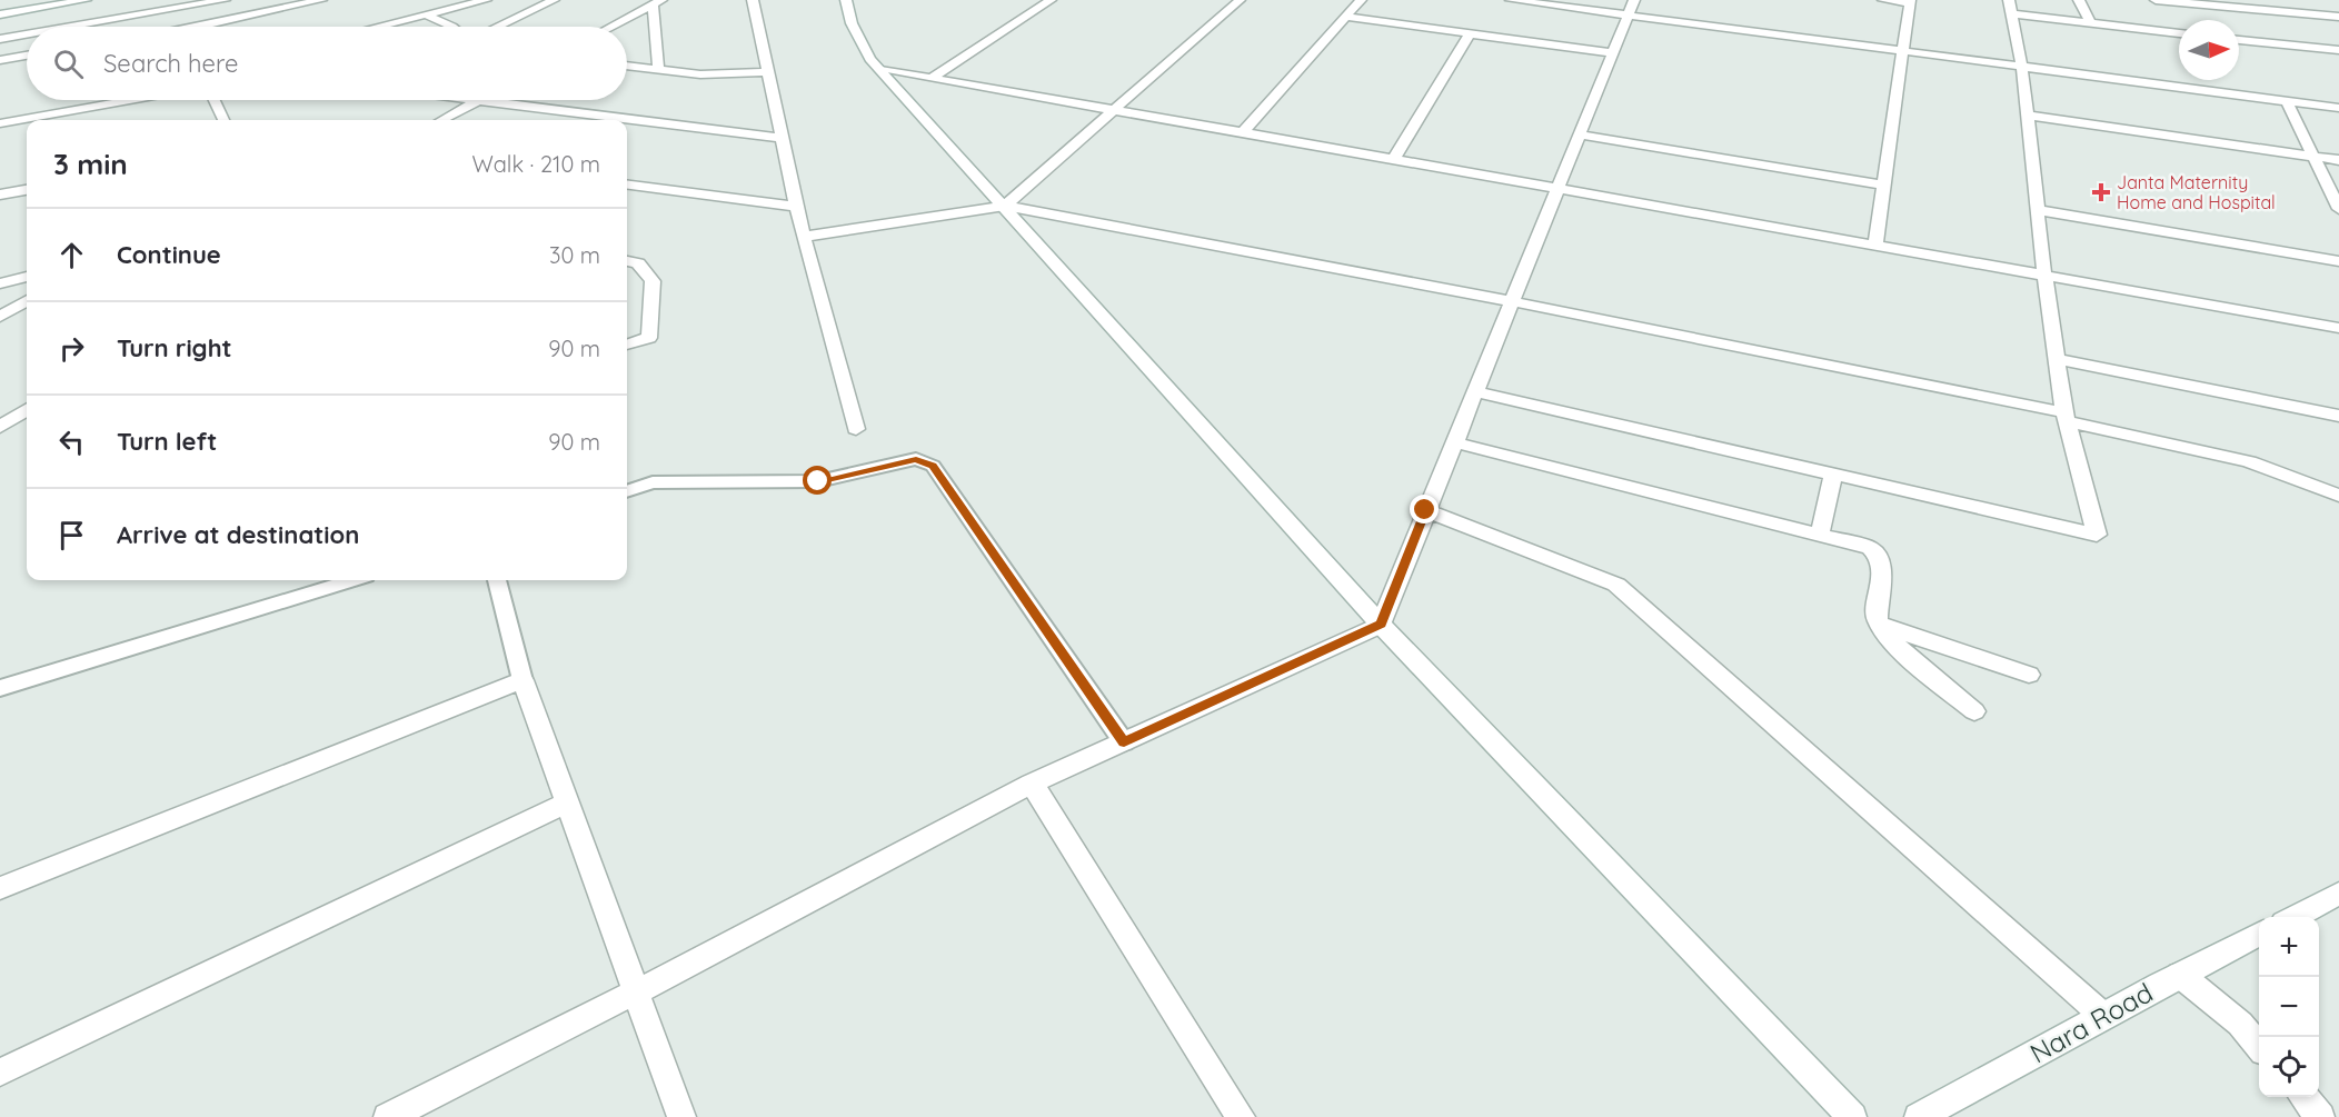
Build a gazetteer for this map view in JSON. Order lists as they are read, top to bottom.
{
  "streets": {
    "street": ["Nara Road"]
  },
  "places": {
    "health": ["Janta Maternity Home and Hospital"]
  },
  "north": "right",
  "page": {
    "search": "Search here",
    "heading": ["3 min", "Walk · 210 m"],
    "list": [
      ["Continue", "30 m"],
      ["Turn right", "90 m"],
      ["Turn left", "90 m"],
      "Arrive at destination"
    ],
    "map_buttons": ["+", "−"]
  }
}
